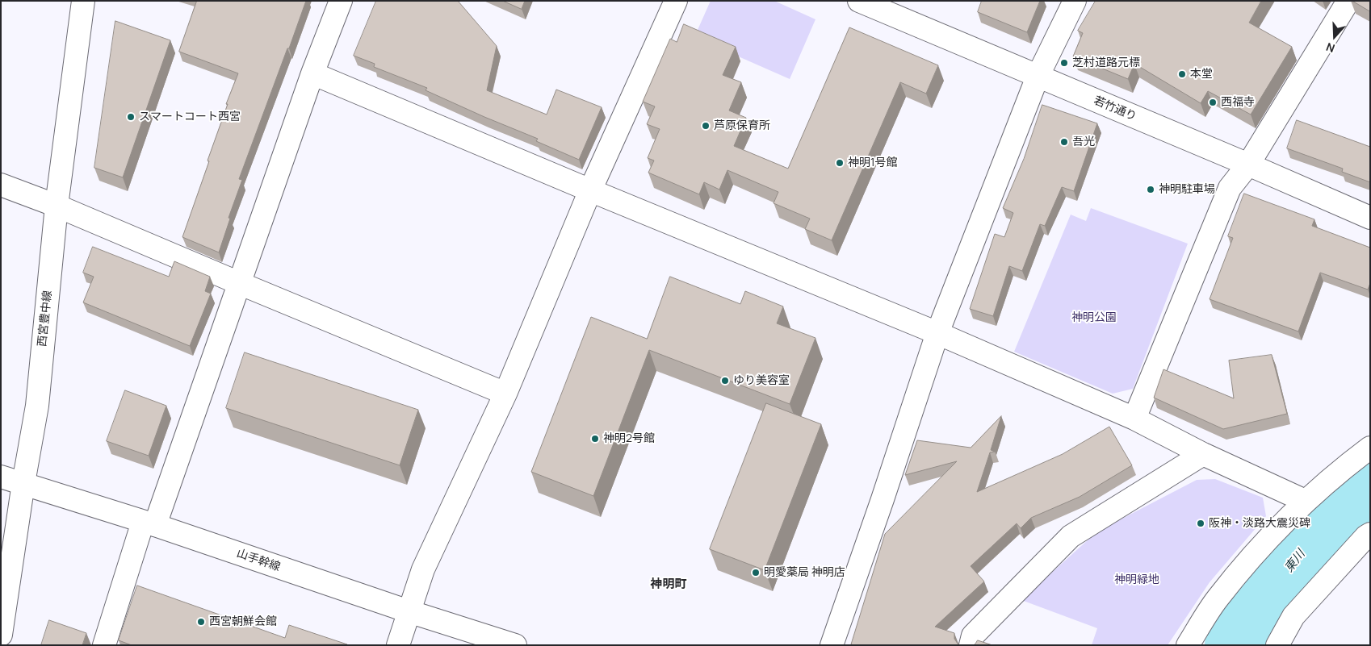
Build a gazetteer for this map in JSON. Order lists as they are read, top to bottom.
{
  "streets": {
    "street": ["若竹通り", "西宮豊中線", "山手幹線"]
  },
  "crossings": [
    ["西宮豊中線", "山手幹線"]
  ],
  "districts": ["神明町"],
  "water": ["東川"],
  "parks": ["神明公園", "神明緑地"],
  "places": [
    "芝村道路元標",
    "本堂",
    "西福寺",
    "スマートコート西宮",
    "芦原保育所",
    "吾光",
    "神明1号館",
    "神明駐車場",
    "ゆり美容室",
    "神明2号館",
    "阪神・淡路大震災碑",
    "明愛薬局 神明店",
    "西宮朝鮮会館"
  ],
  "north": "bottom"
}
